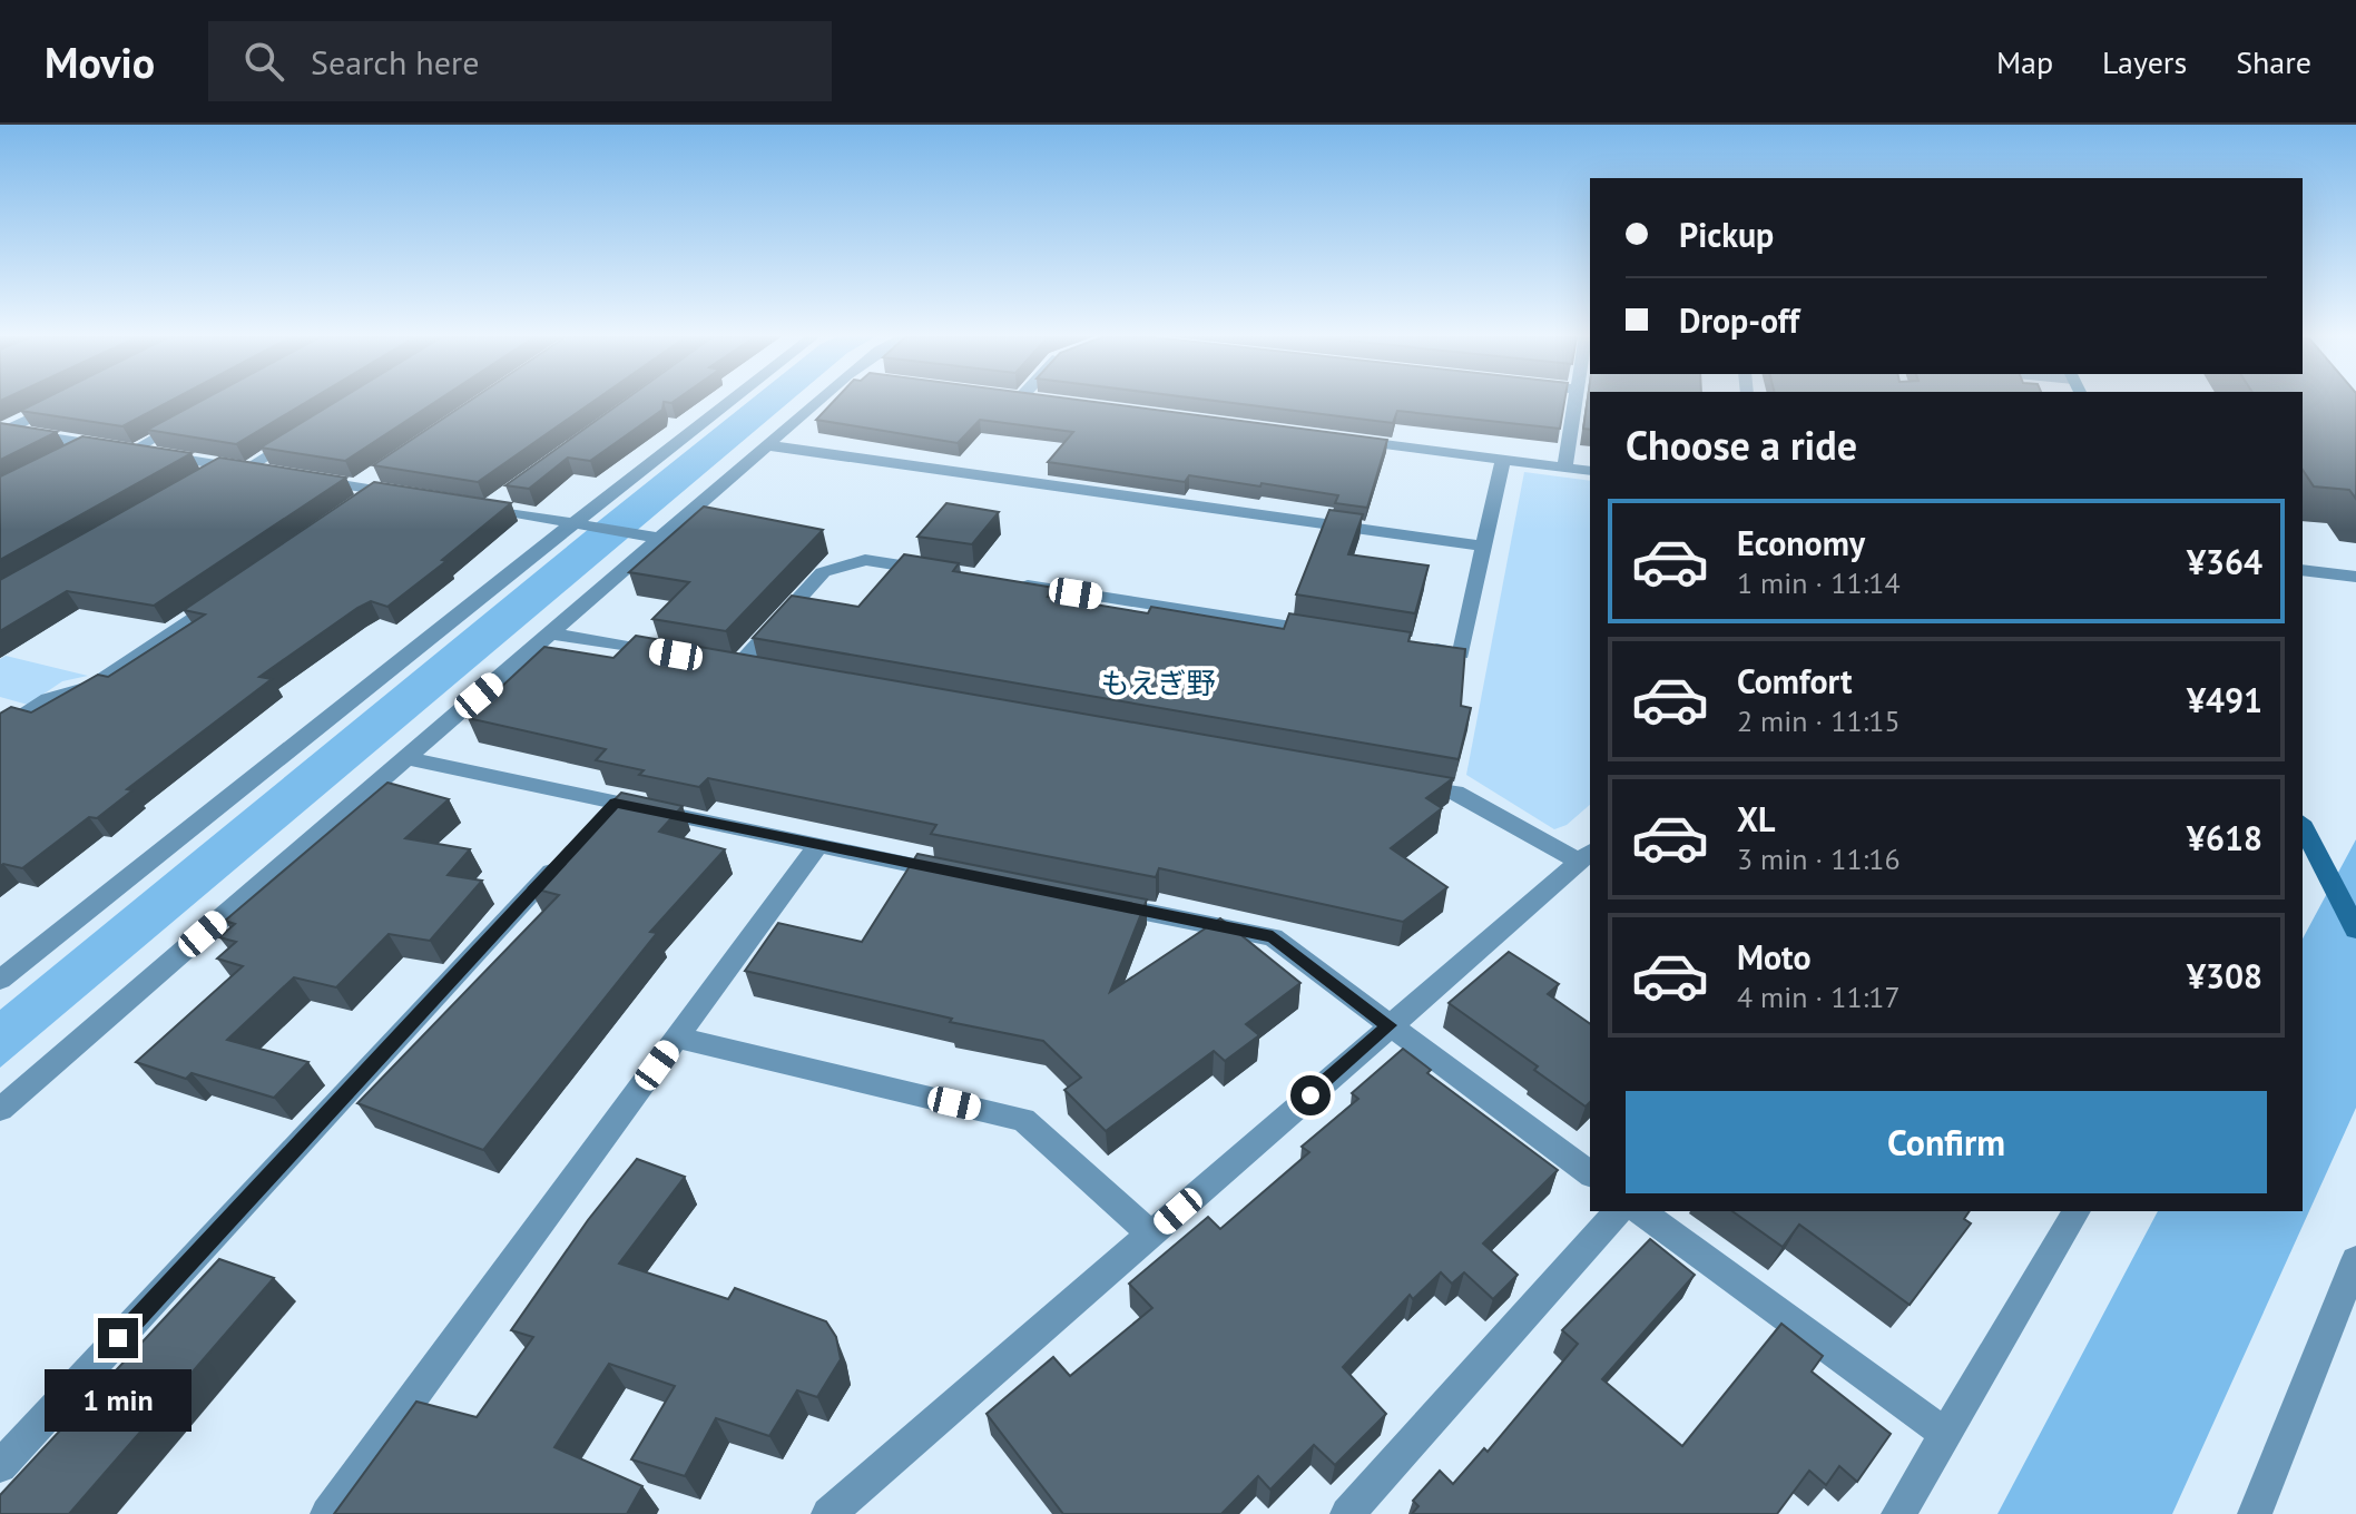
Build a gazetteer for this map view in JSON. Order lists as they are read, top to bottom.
{
  "districts": ["もえぎ野"],
  "page": {
    "header": "Movio",
    "search": "Search here",
    "nav": ["Map", "Layers", "Share"],
    "banner": ["Pickup", "Drop-off"],
    "heading": "Choose a ride",
    "list": [
      {
        "name": "Economy",
        "note": "1 min · 11:14",
        "value": "¥364"
      },
      {
        "name": "Comfort",
        "note": "2 min · 11:15",
        "value": "¥491"
      },
      {
        "name": "XL",
        "note": "3 min · 11:16",
        "value": "¥618"
      },
      {
        "name": "Moto",
        "note": "4 min · 11:17",
        "value": "¥308"
      }
    ],
    "buttons": "Confirm",
    "bubble": "1 min"
  }
}
